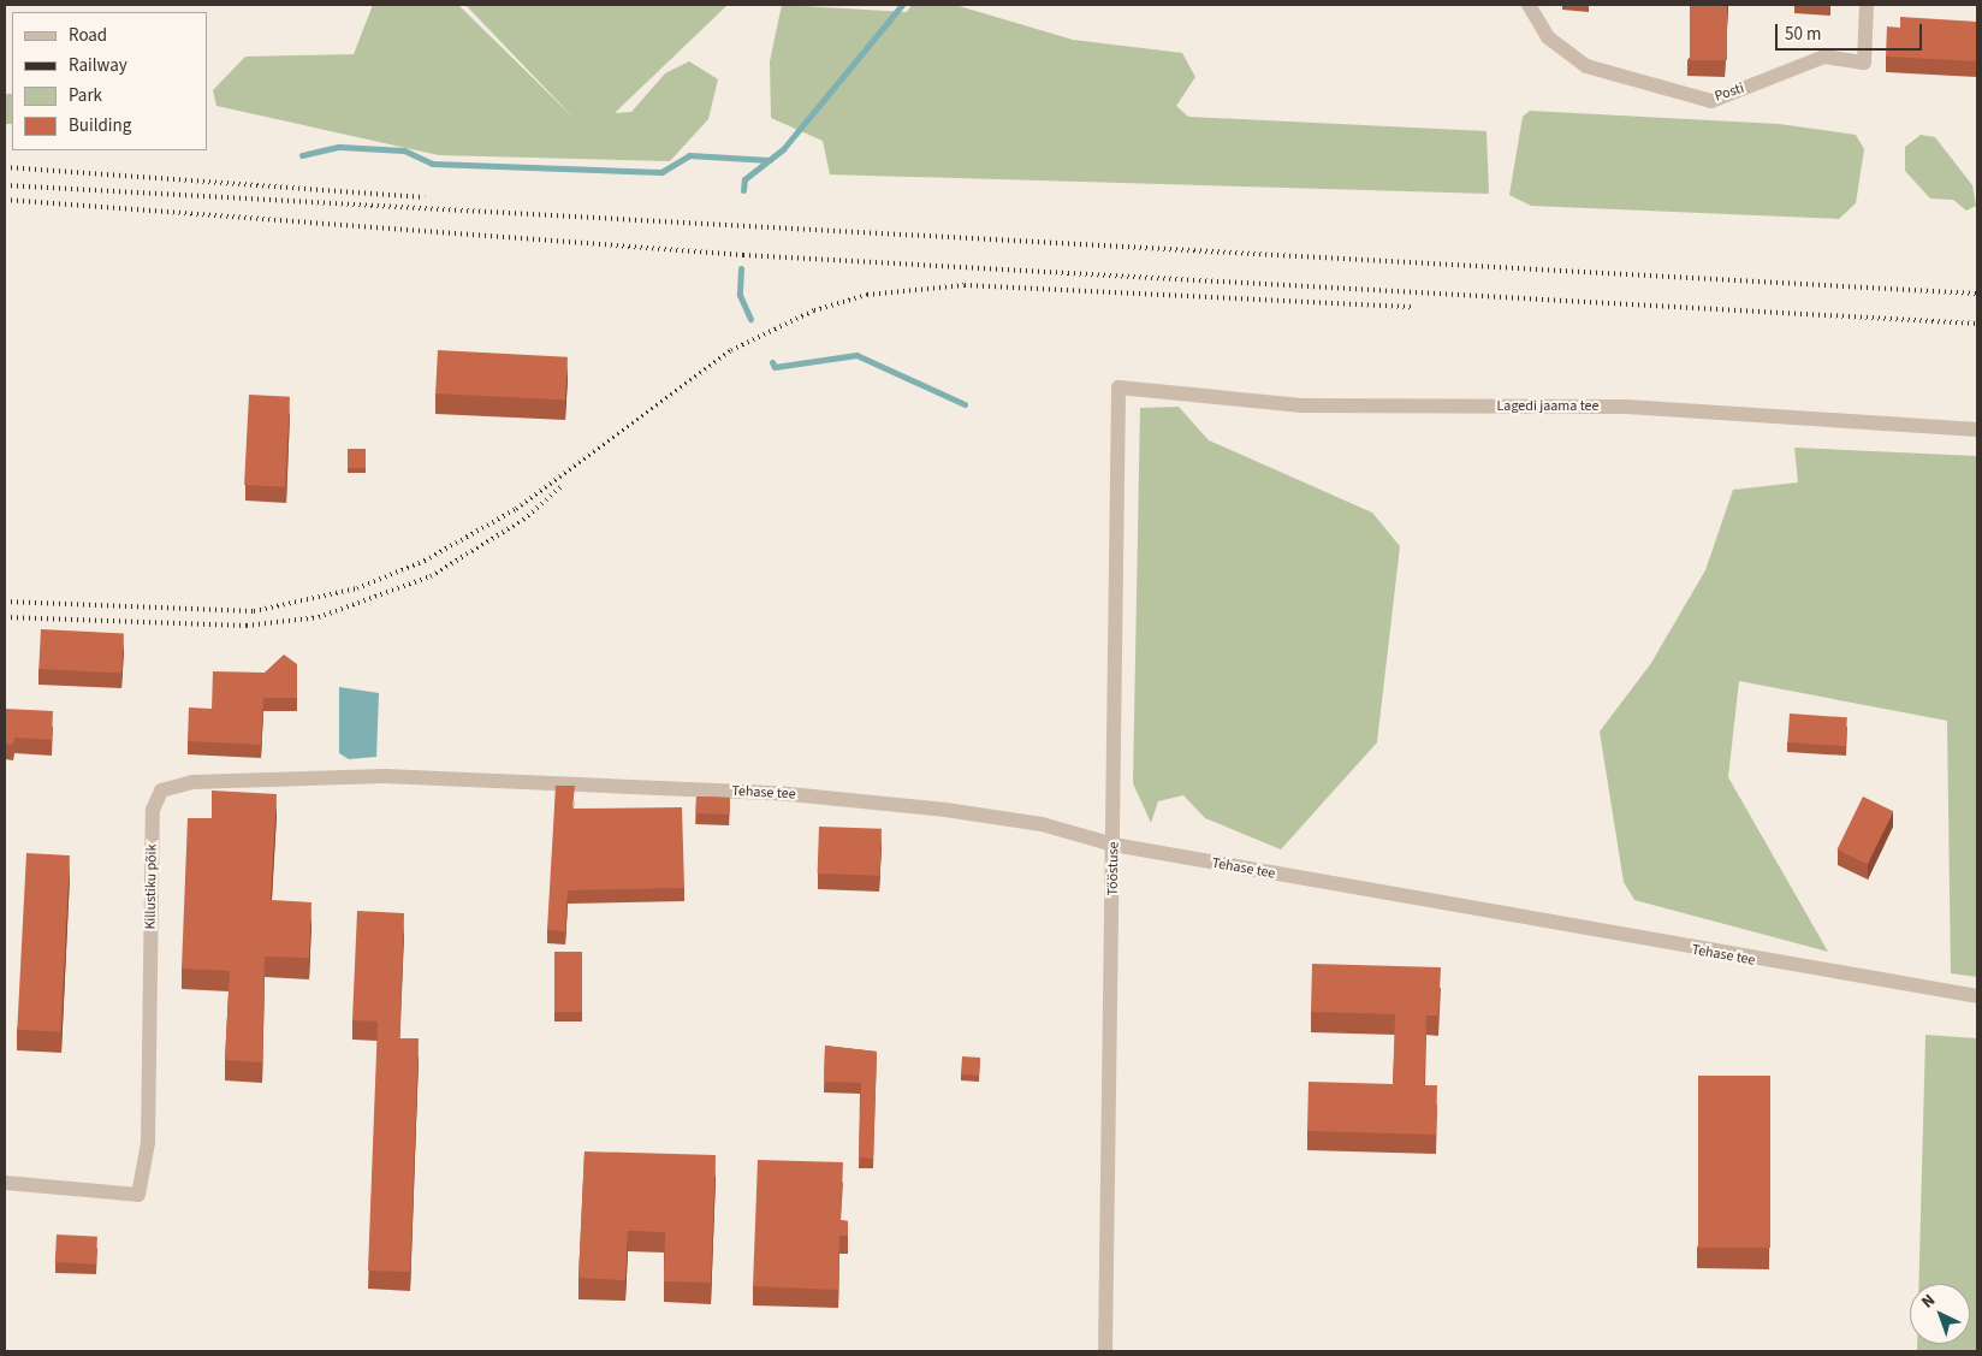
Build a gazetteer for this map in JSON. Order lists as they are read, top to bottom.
{
  "streets": {
    "street": [
      "Posti",
      "Lagedi jaama tee",
      "Tehase tee",
      "Tööstuse",
      "Killustiku põik"
    ]
  },
  "crossings": [
    ["Lagedi jaama tee", "Tööstuse"],
    ["Tehase tee", "Tööstuse"],
    ["Tehase tee", "Killustiku põik"]
  ],
  "legend": [
    "Road",
    "Railway",
    "Park",
    "Building"
  ],
  "scale_bar": "50 m",
  "north": "top left"
}
